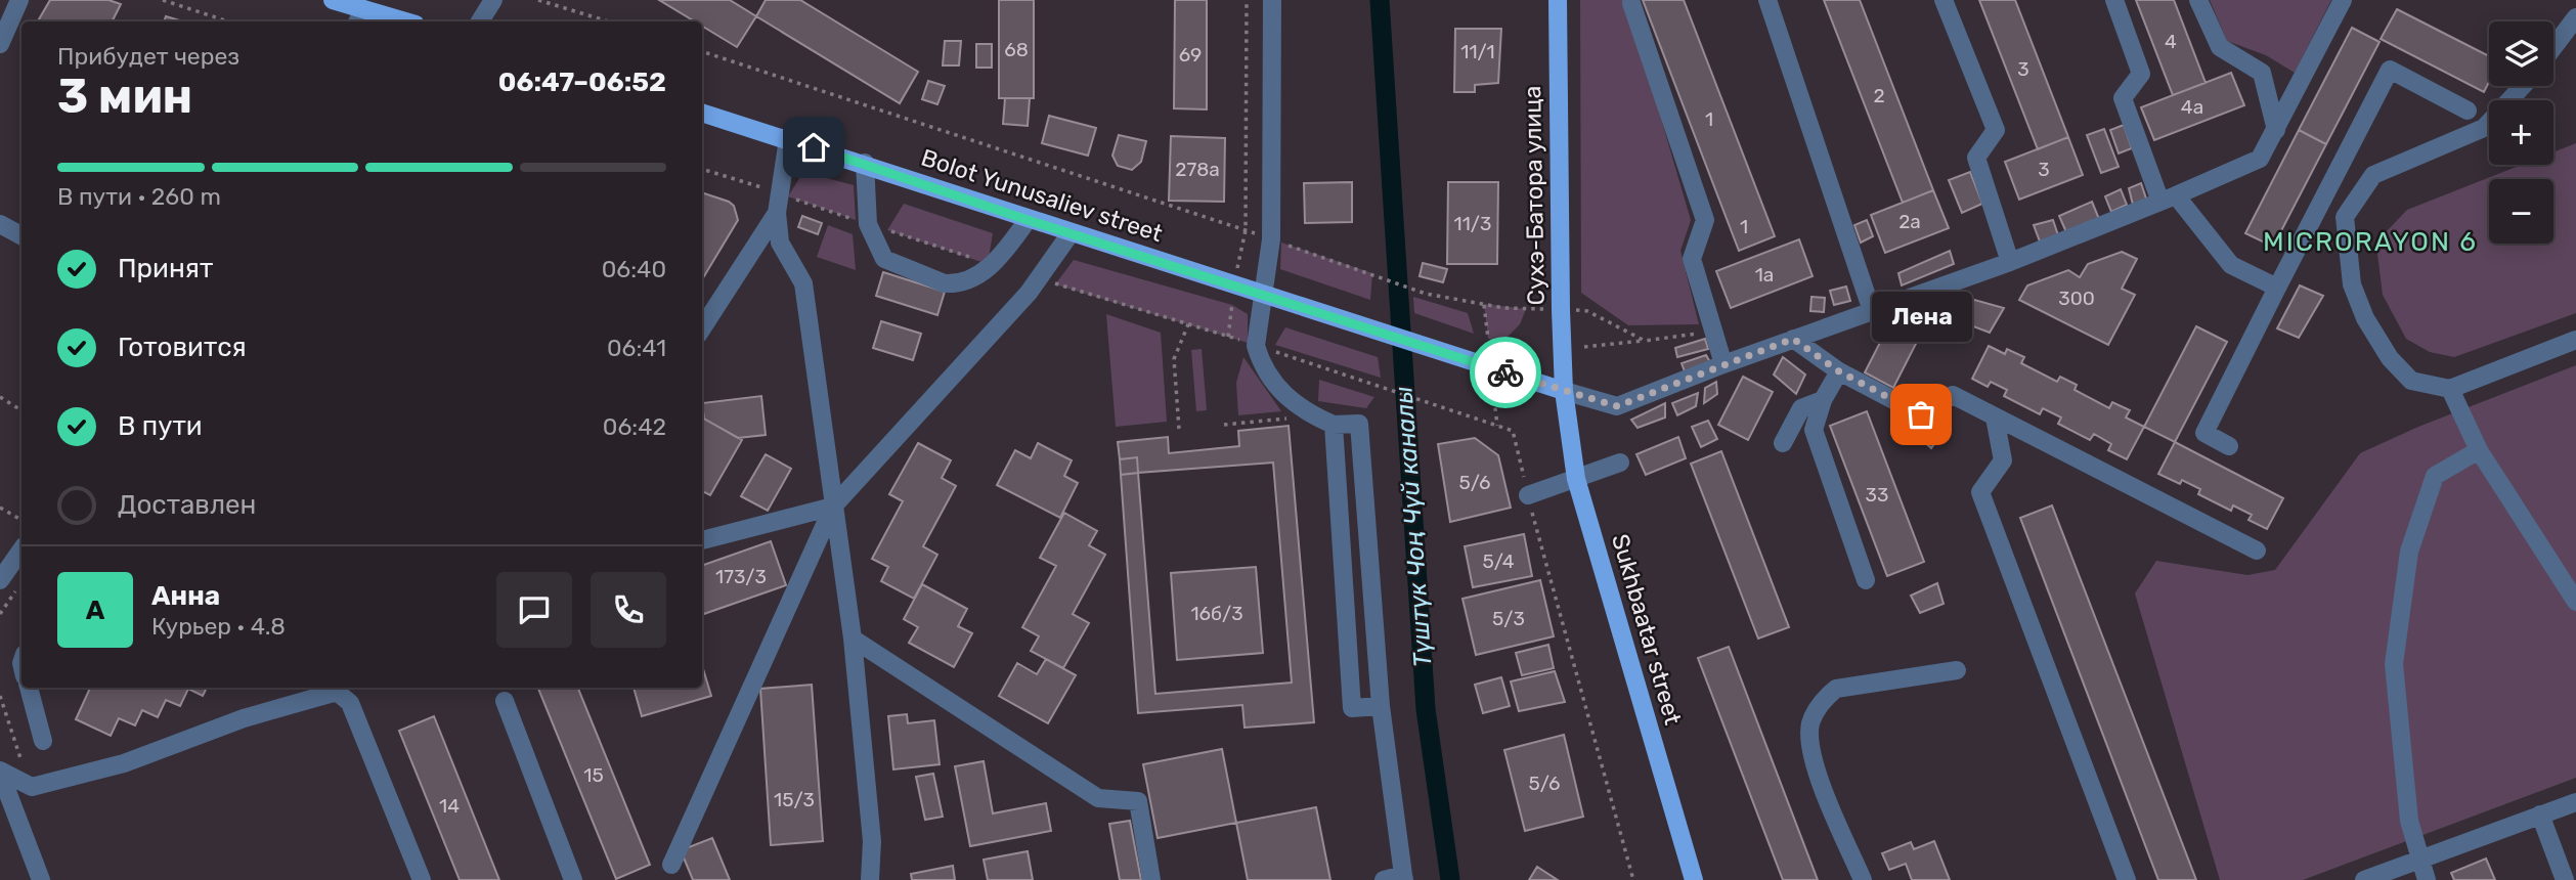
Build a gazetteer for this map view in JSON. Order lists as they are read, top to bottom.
{
  "streets": {
    "main road": ["Bolot Yunusaliev street", "Сухэ-Батора улица", "Sukhbaatar street"]
  },
  "crossings": [
    ["Bolot Yunusaliev street", "Сухэ-Батора улица"],
    ["Bolot Yunusaliev street", "Sukhbaatar street"],
    ["Сухэ-Батора улица", "Sukhbaatar street"]
  ],
  "districts": ["MICRORAYON 6"],
  "water": ["Түштүк Чоң Чүй каналы"],
  "places": ["Лена"],
  "house_numbers": [
    "4",
    "68",
    "11/1",
    "69",
    "3",
    "2",
    "4а",
    "1",
    "278а",
    "3",
    "2а",
    "11/3",
    "1",
    "1а",
    "300",
    "5/6",
    "33",
    "5/4",
    "173/3",
    "16б/3",
    "5/3",
    "15",
    "5/6",
    "15/3",
    "14"
  ],
  "page": {
    "map_buttons": ["+", "−"],
    "heading": ["3 мин", "Прибудет через", "06:47–06:52"],
    "panel": ["Анна", "Курьер · 4.8"],
    "bar": "В пути · 260 m",
    "list": [
      ["Принят", "06:40"],
      ["Готовится", "06:41"],
      ["В пути", "06:42"],
      "Доставлен"
    ],
    "bubble": "Лена",
    "round": "А"
  }
}
